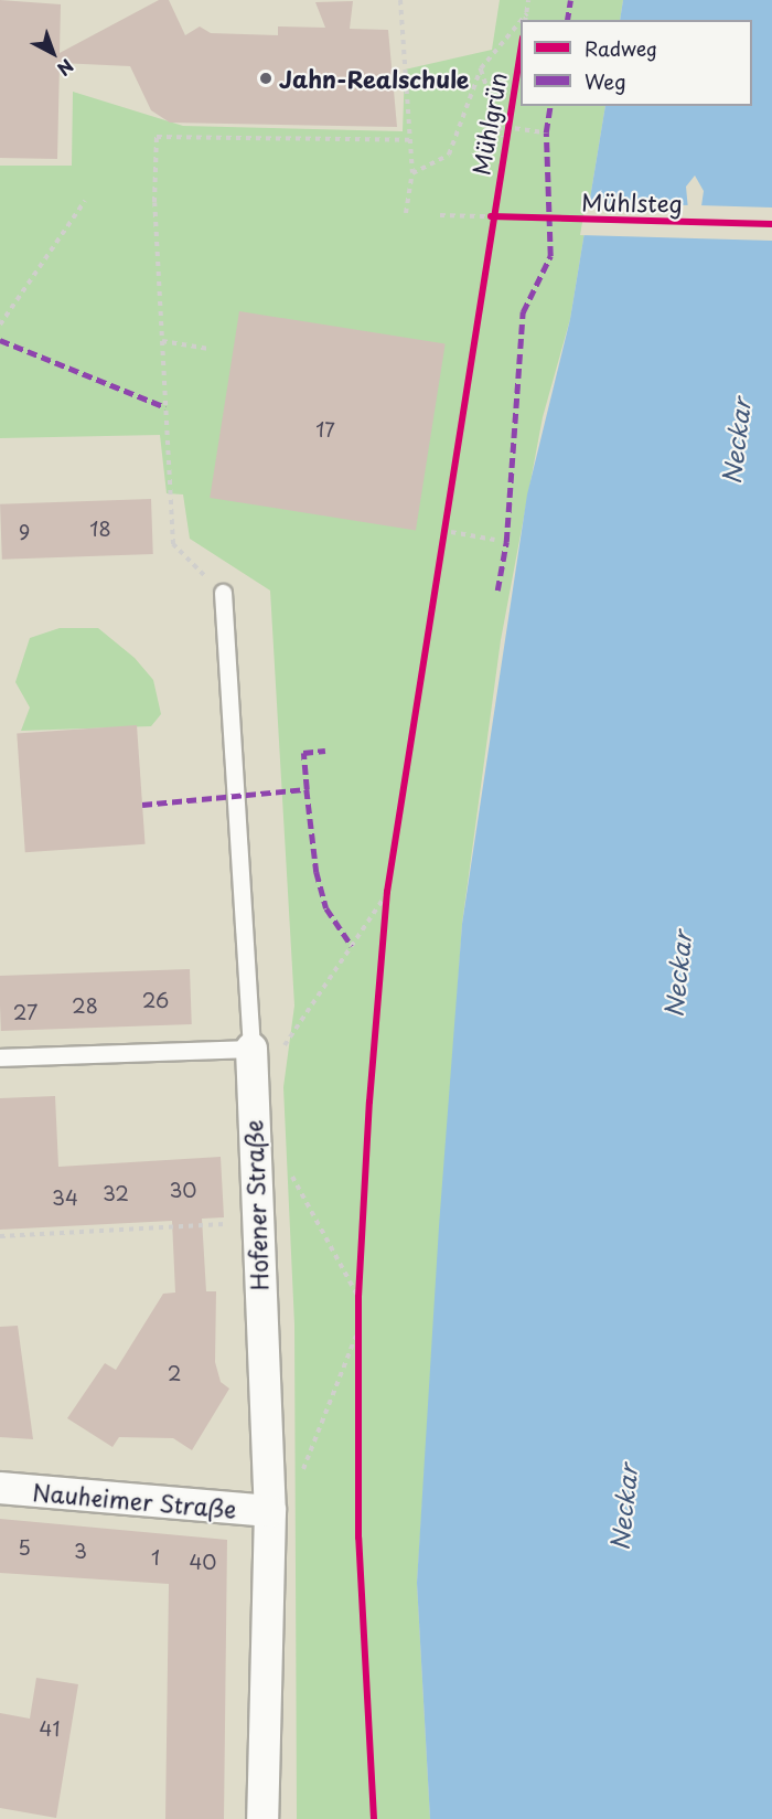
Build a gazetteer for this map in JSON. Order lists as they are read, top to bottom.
{
  "streets": {
    "street": ["Hofener Straße", "Nauheimer Straße"],
    "cycle path": ["Mühlgrün", "Mühlsteg"]
  },
  "crossings": [
    ["Mühlgrün", "Mühlsteg"],
    ["Hofener Straße", "Nauheimer Straße"]
  ],
  "water": ["Neckar"],
  "places": ["Jahn-Realschule"],
  "house_numbers": [
    "17",
    "18",
    "9",
    "26",
    "28",
    "27",
    "30",
    "32",
    "34",
    "2",
    "5",
    "3",
    "1",
    "40",
    "41"
  ],
  "legend": ["Radweg", "Weg"],
  "north": "bottom right"
}
